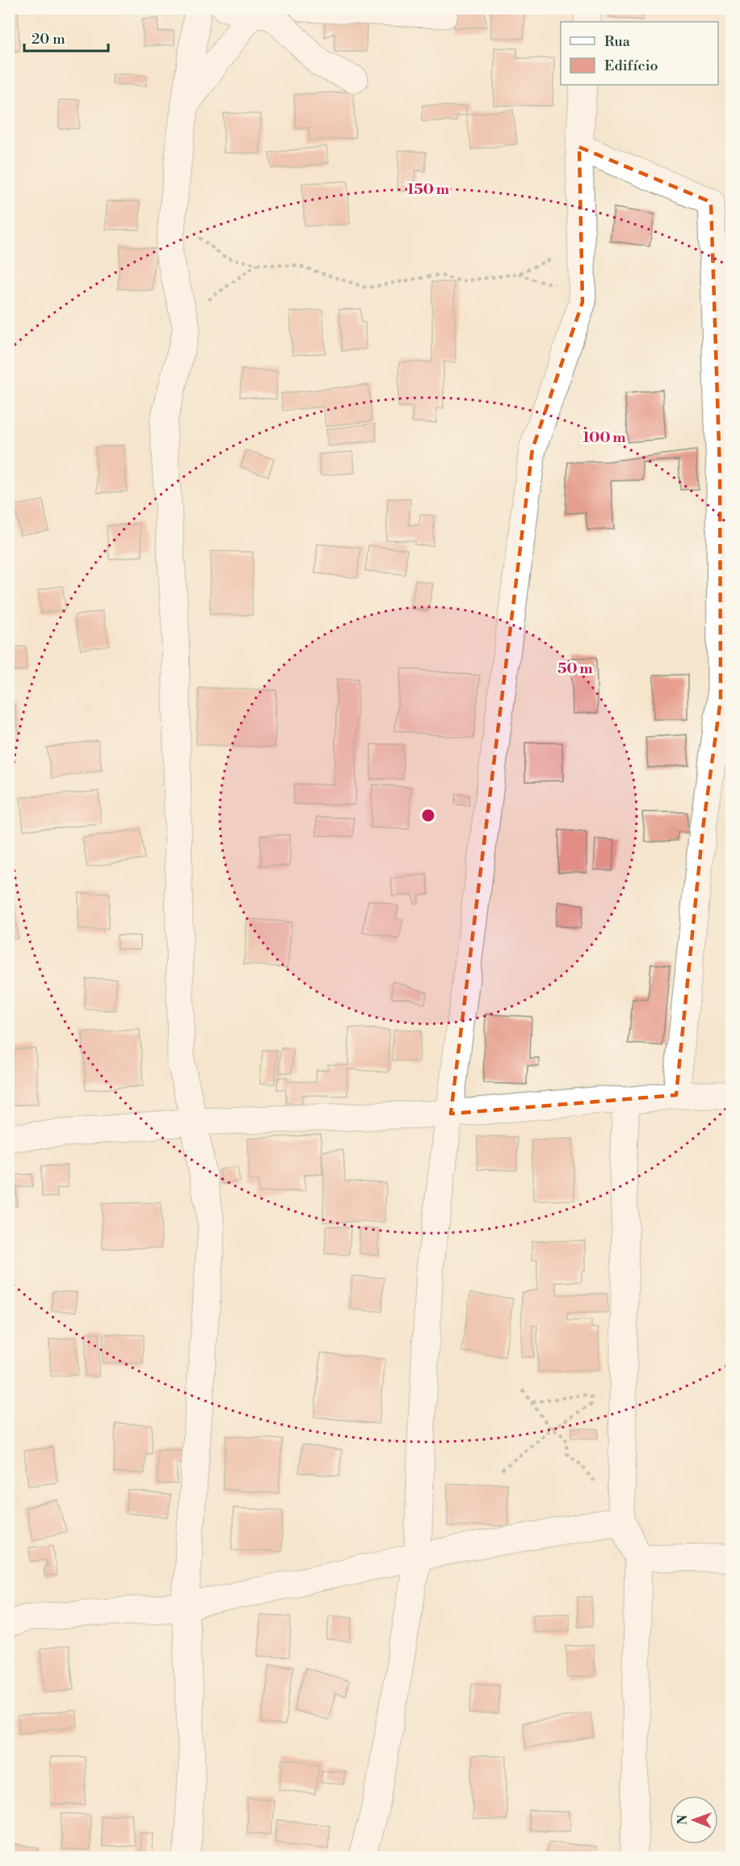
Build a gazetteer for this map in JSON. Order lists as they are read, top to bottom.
{
  "legend": ["Rua", "Edifício"],
  "scale_bar": "20 m",
  "north": "left",
  "rings": ["150 m", "100 m", "50 m"]
}
